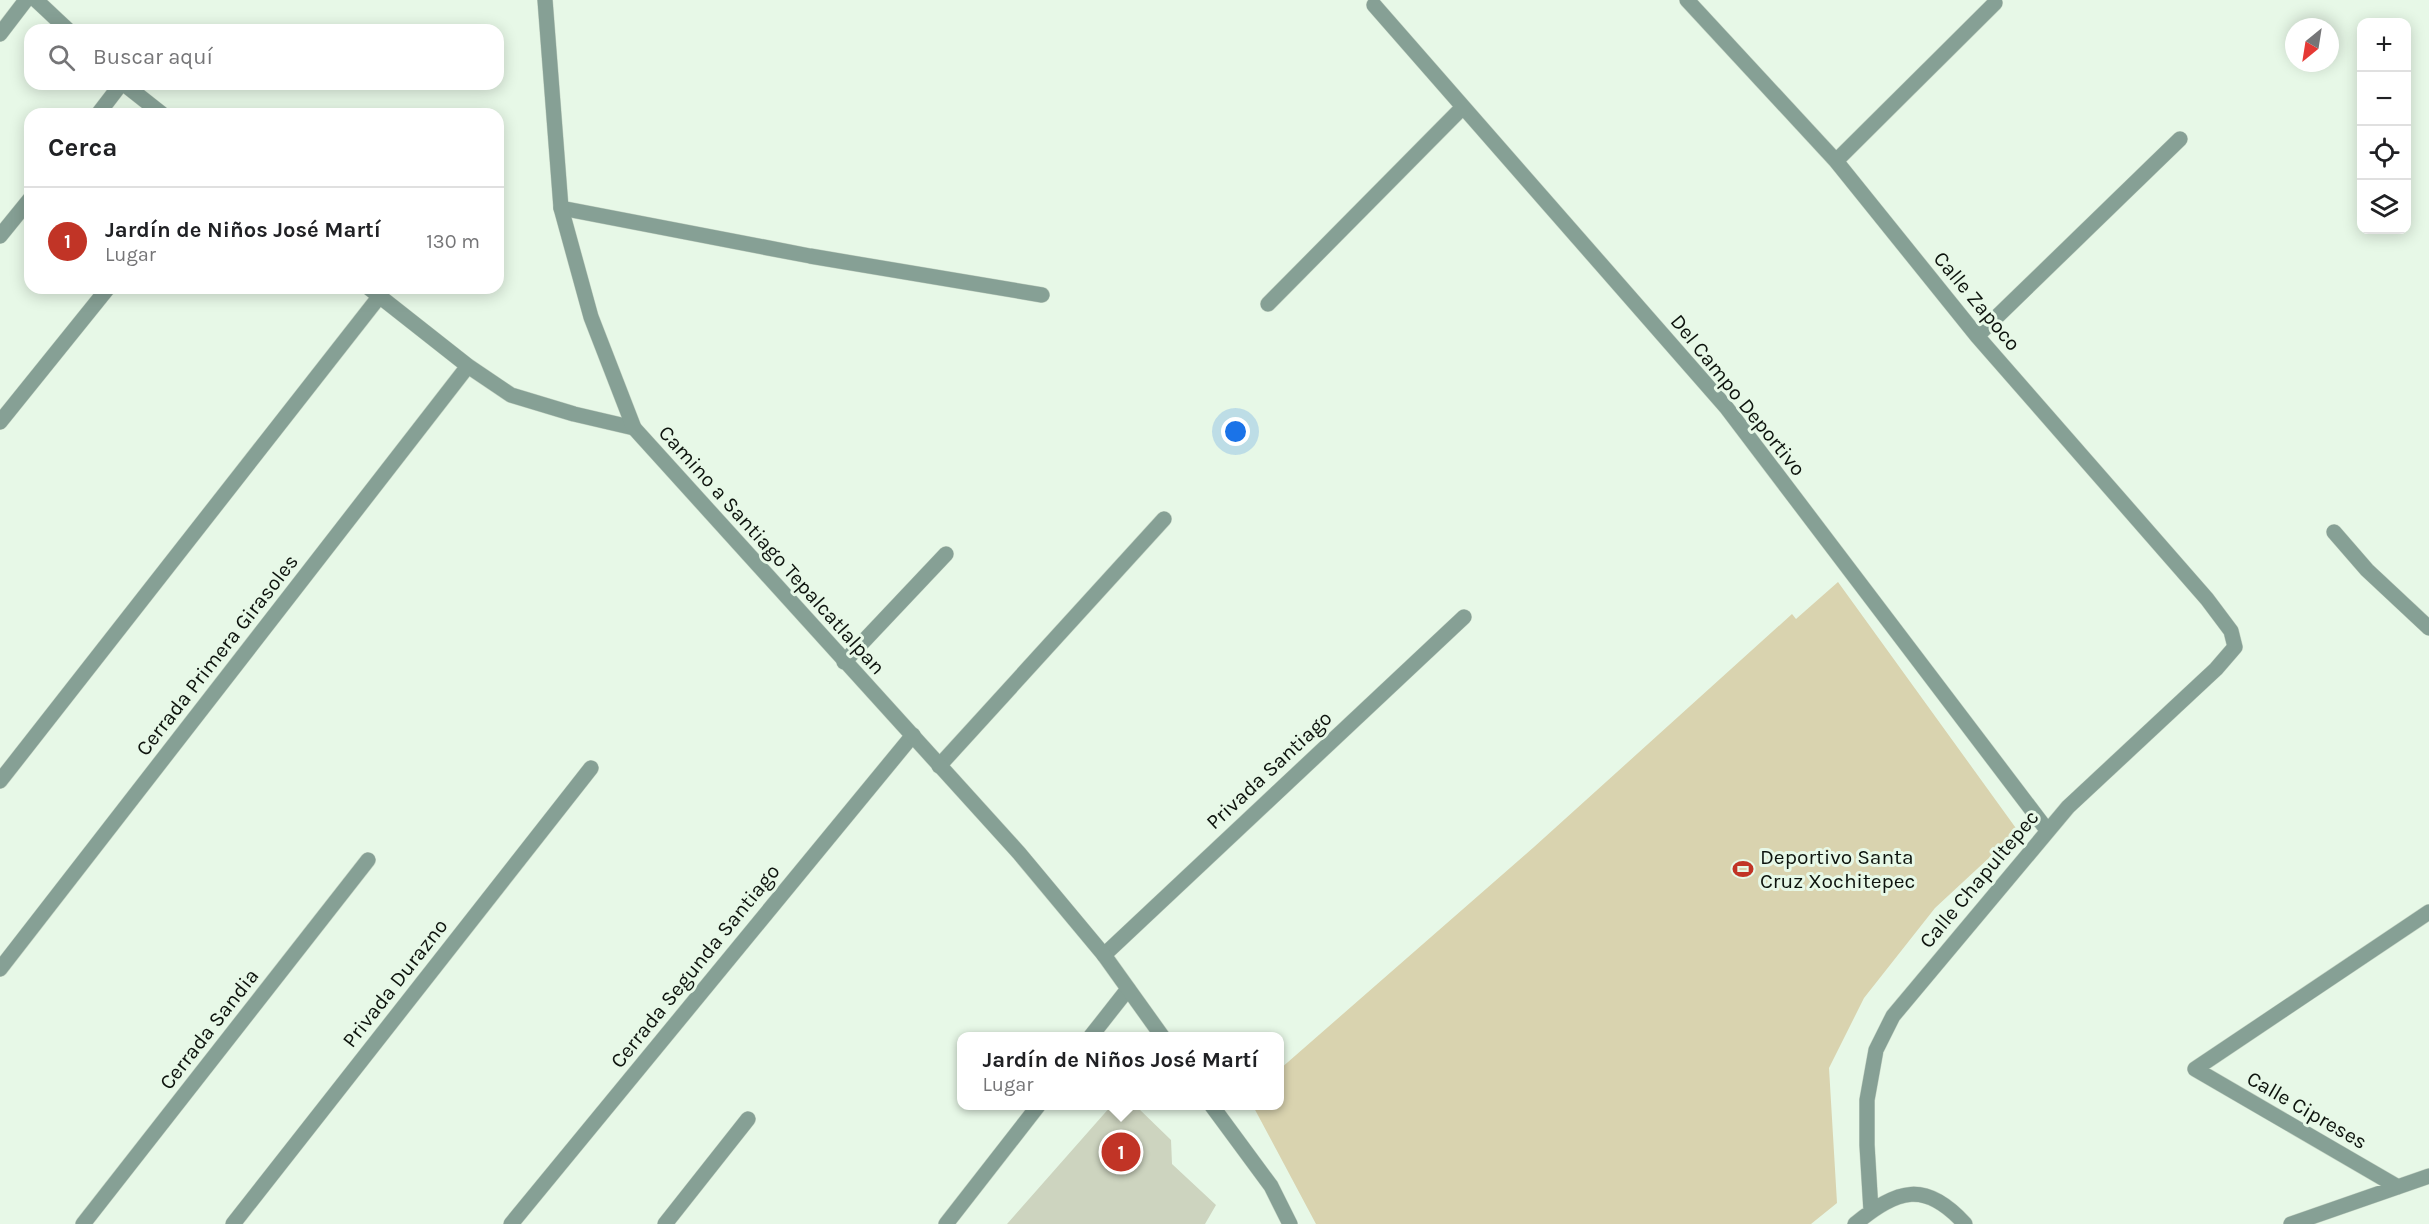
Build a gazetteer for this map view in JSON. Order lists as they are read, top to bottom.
{
  "streets": {
    "street": [
      "Calle Zapoco",
      "Del Campo Deportivo",
      "Camino a Santiago Tepalcatlalpan",
      "Cerrada Primera Girasoles",
      "Privada Santiago",
      "Calle Chapultepec",
      "Cerrada Segunda Santiago",
      "Privada Durazno",
      "Cerrada Sandia",
      "Calle Cipreses"
    ]
  },
  "crossings": [
    ["Calle Zapoco", "Calle Chapultepec"],
    ["Del Campo Deportivo", "Calle Chapultepec"],
    ["Camino a Santiago Tepalcatlalpan", "Privada Santiago"],
    ["Camino a Santiago Tepalcatlalpan", "Cerrada Segunda Santiago"]
  ],
  "places": {
    "sports": ["Deportivo Santa Cruz Xochitepec"]
  },
  "north": "bottom left",
  "page": {
    "map_buttons": ["+", "−"],
    "search": "Buscar aquí",
    "heading": "Cerca",
    "list": [
      {
        "mark": "1",
        "name": "Jardín de Niños José Martí",
        "note": "Lugar",
        "value": "130 m"
      }
    ],
    "popup": ["Jardín de Niños José Martí", "Lugar"],
    "pins": "1"
  }
}
